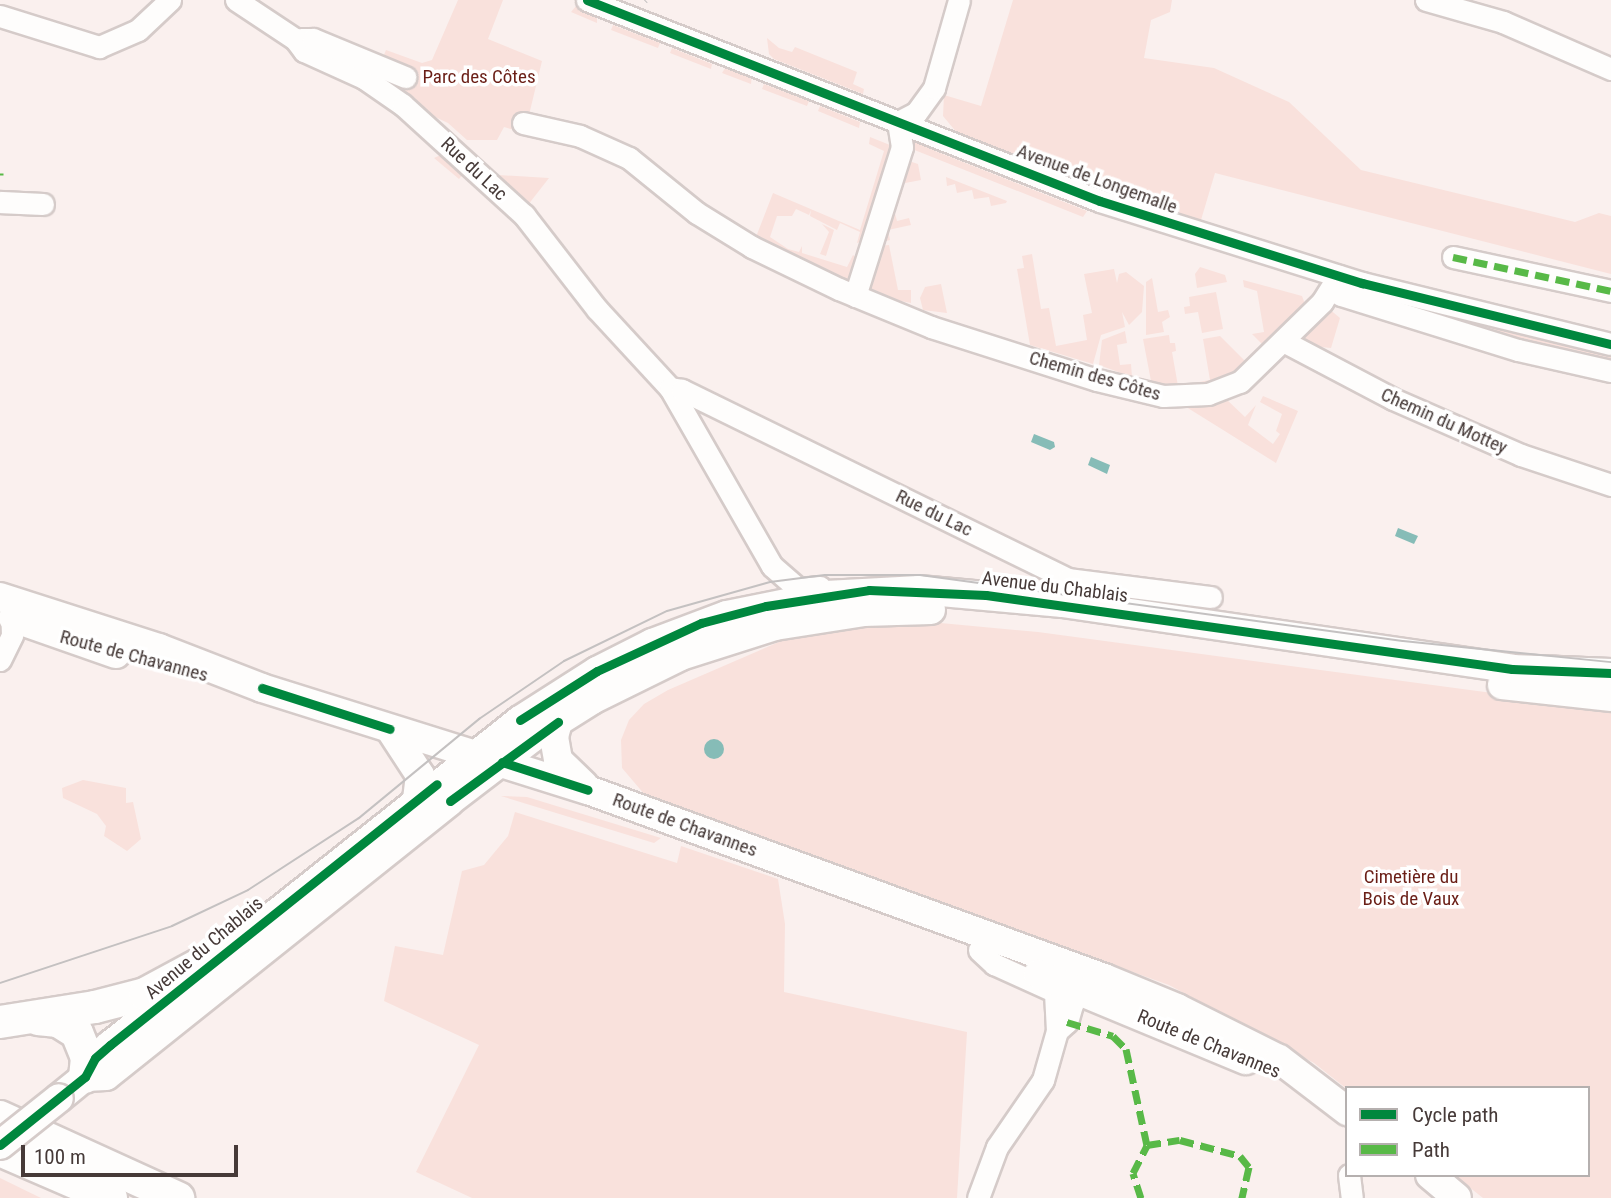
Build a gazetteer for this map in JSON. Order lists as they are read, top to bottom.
{
  "streets": {
    "main road": ["Avenue du Chablais", "Route de Chavannes"],
    "street": [
      "Rue du Lac",
      "Avenue de Longemalle",
      "Chemin des Côtes",
      "Chemin du Mottey"
    ]
  },
  "crossings": [
    ["Rue du Lac", "Avenue du Chablais"],
    ["Avenue de Longemalle", "Chemin des Côtes"],
    ["Chemin des Côtes", "Chemin du Mottey"],
    ["Avenue du Chablais", "Route de Chavannes"]
  ],
  "parks": ["Parc des Côtes", "Cimetière du Bois de Vaux"],
  "legend": ["Cycle path", "Path"],
  "scale_bar": "100 m"
}
